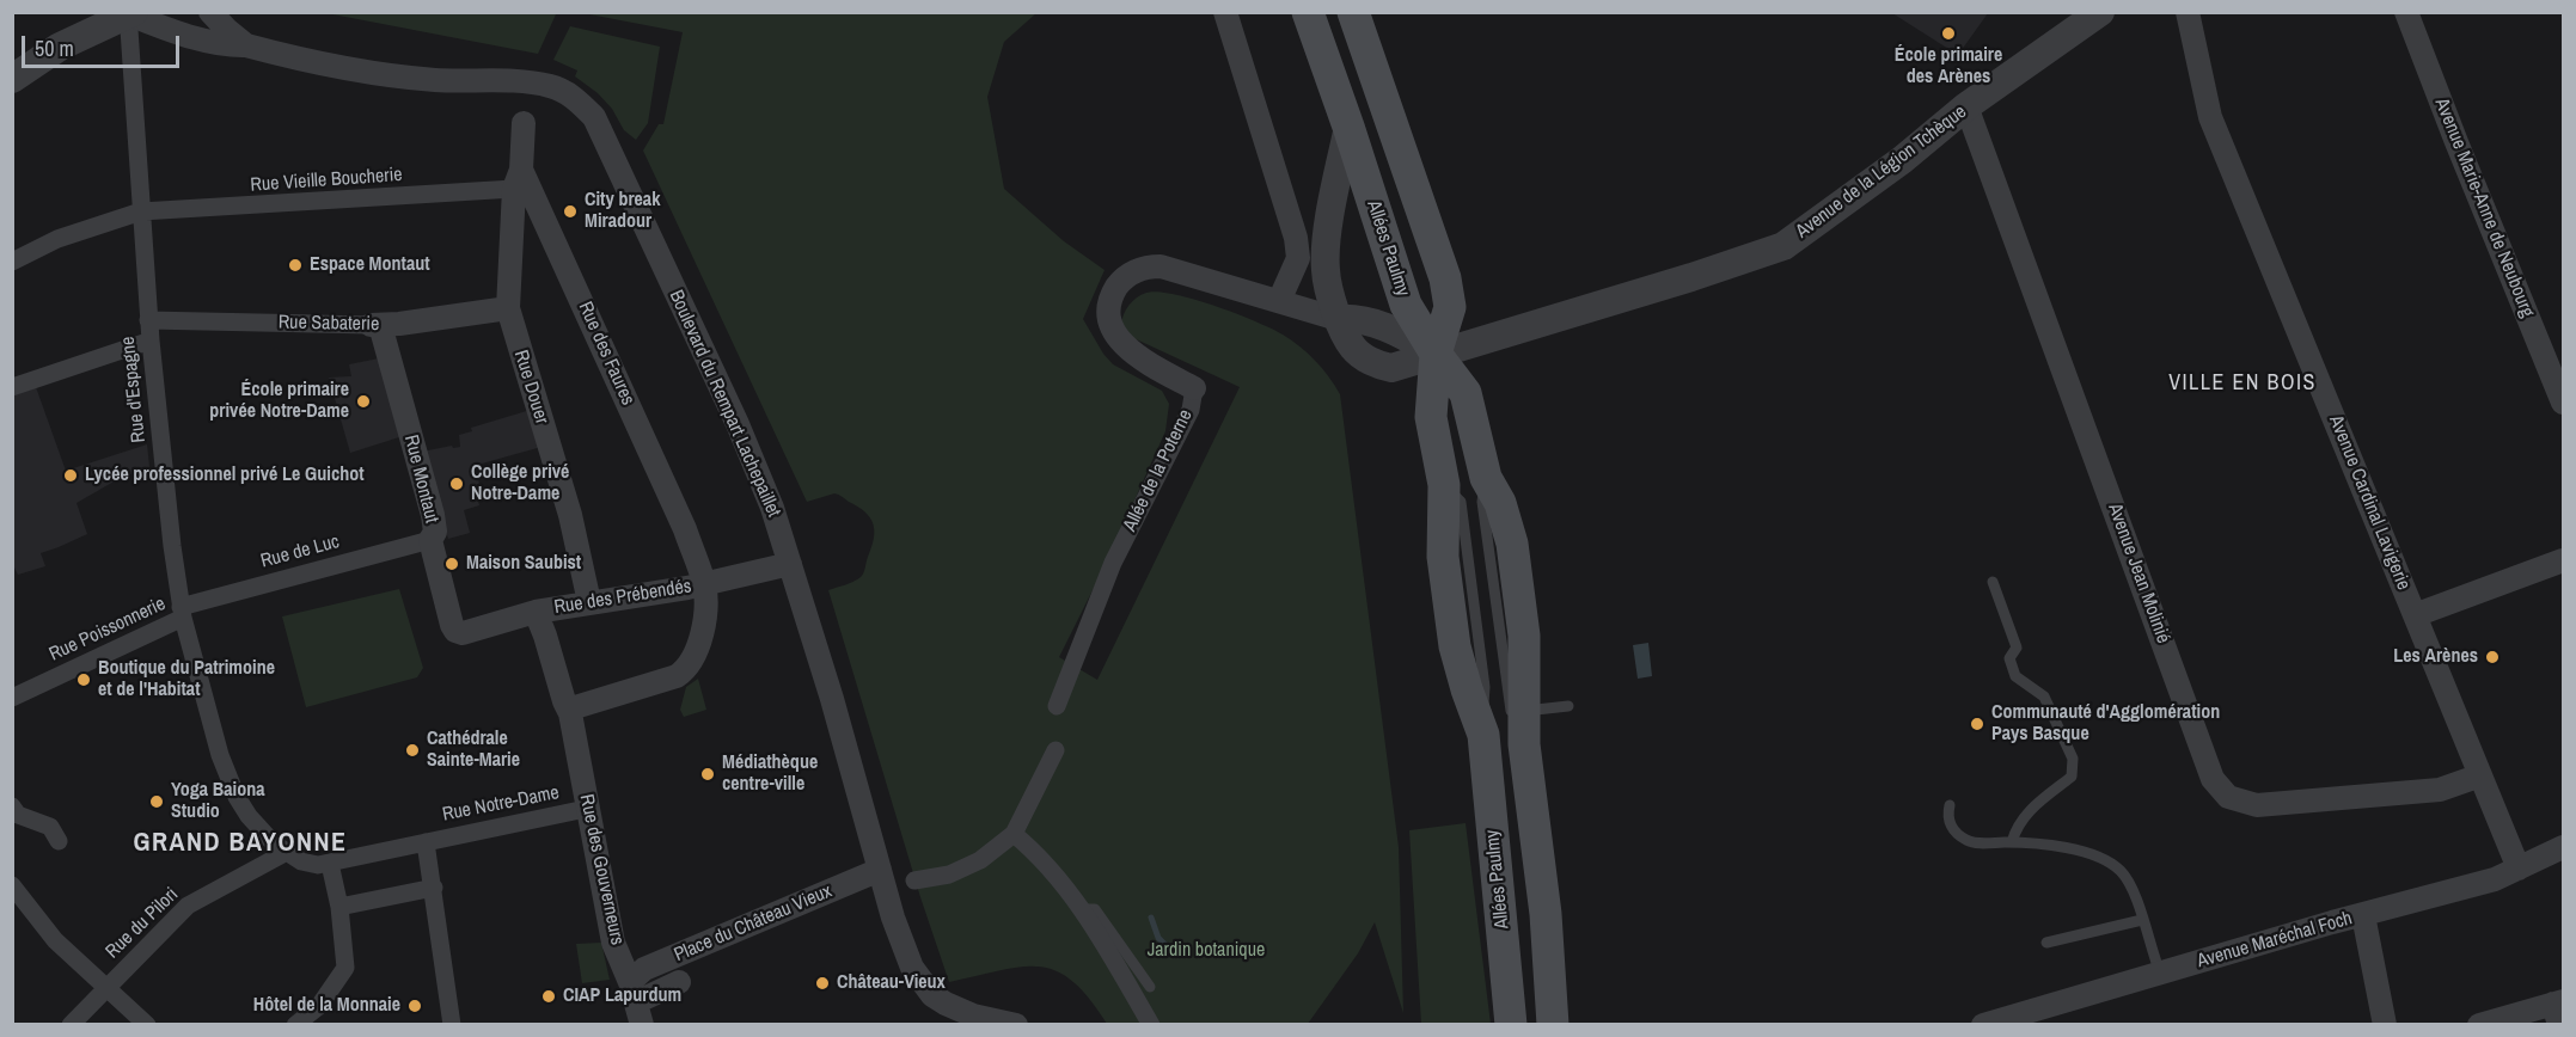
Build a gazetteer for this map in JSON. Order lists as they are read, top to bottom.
{
  "streets": {
    "main road": ["Allées Paulmy"],
    "street": [
      "Avenue de la Légion Tchèque",
      "Rue Vieille Boucherie",
      "Avenue Marie-Anne de Neubourg",
      "Rue Sabaterie",
      "Rue des Faures",
      "Rue Douer",
      "Rue d'Espagne",
      "Boulevard du Rempart Lachepaillet",
      "Allée de la Poterne",
      "Rue Montaut",
      "Avenue Cardinal Lavigerie",
      "Rue de Luc",
      "Avenue Jean Molinié",
      "Rue des Prébendés",
      "Rue Poissonnerie",
      "Rue Notre-Dame",
      "Rue des Gouverneurs",
      "Rue du Pilori",
      "Place du Château Vieux",
      "Avenue Maréchal Foch"
    ]
  },
  "crossings": [
    ["Avenue de la Légion Tchèque", "Allées Paulmy"],
    ["Avenue de la Légion Tchèque", "Allée de la Poterne"],
    ["Avenue de la Légion Tchèque", "Avenue Jean Molinié"],
    ["Rue Vieille Boucherie", "Rue des Faures"],
    ["Rue Vieille Boucherie", "Rue Douer"],
    ["Rue Vieille Boucherie", "Rue d'Espagne"],
    ["Allées Paulmy", "Allée de la Poterne"],
    ["Rue Sabaterie", "Rue Douer"],
    ["Rue Sabaterie", "Rue d'Espagne"],
    ["Rue Sabaterie", "Rue Montaut"],
    ["Rue des Faures", "Rue Douer"],
    ["Rue des Faures", "Boulevard du Rempart Lachepaillet"],
    ["Rue des Faures", "Rue des Prébendés"],
    ["Rue des Faures", "Rue des Gouverneurs"],
    ["Rue Douer", "Rue des Prébendés"],
    ["Rue d'Espagne", "Boulevard du Rempart Lachepaillet"],
    ["Rue d'Espagne", "Rue de Luc"],
    ["Rue d'Espagne", "Rue Poissonnerie"],
    ["Rue d'Espagne", "Rue Notre-Dame"],
    ["Rue d'Espagne", "Rue du Pilori"],
    ["Boulevard du Rempart Lachepaillet", "Rue des Prébendés"],
    ["Boulevard du Rempart Lachepaillet", "Place du Château Vieux"],
    ["Rue Montaut", "Rue de Luc"],
    ["Rue Montaut", "Rue des Prébendés"],
    ["Avenue Cardinal Lavigerie", "Avenue Jean Molinié"],
    ["Avenue Cardinal Lavigerie", "Avenue Maréchal Foch"],
    ["Rue de Luc", "Rue Poissonnerie"],
    ["Rue des Prébendés", "Rue des Gouverneurs"],
    ["Rue Notre-Dame", "Rue des Gouverneurs"],
    ["Rue des Gouverneurs", "Place du Château Vieux"]
  ],
  "districts": ["VILLE EN BOIS", "GRAND BAYONNE"],
  "parks": ["Jardin botanique"],
  "places": [
    "École primaire des Arènes",
    "City break Miradour",
    "Espace Montaut",
    "École primaire privée Notre-Dame",
    "Lycée professionnel privé Le Guichot",
    "Collège privé Notre-Dame",
    "Maison Saubist",
    "Les Arènes",
    "Boutique du Patrimoine et de l'Habitat",
    "Communauté d'Agglomération Pays Basque",
    "Cathédrale Sainte-Marie",
    "Médiathèque centre-ville",
    "Yoga Baiona Studio",
    "Château-Vieux",
    "CIAP Lapurdum",
    "Hôtel de la Monnaie"
  ],
  "scale_bar": "50 m"
}
